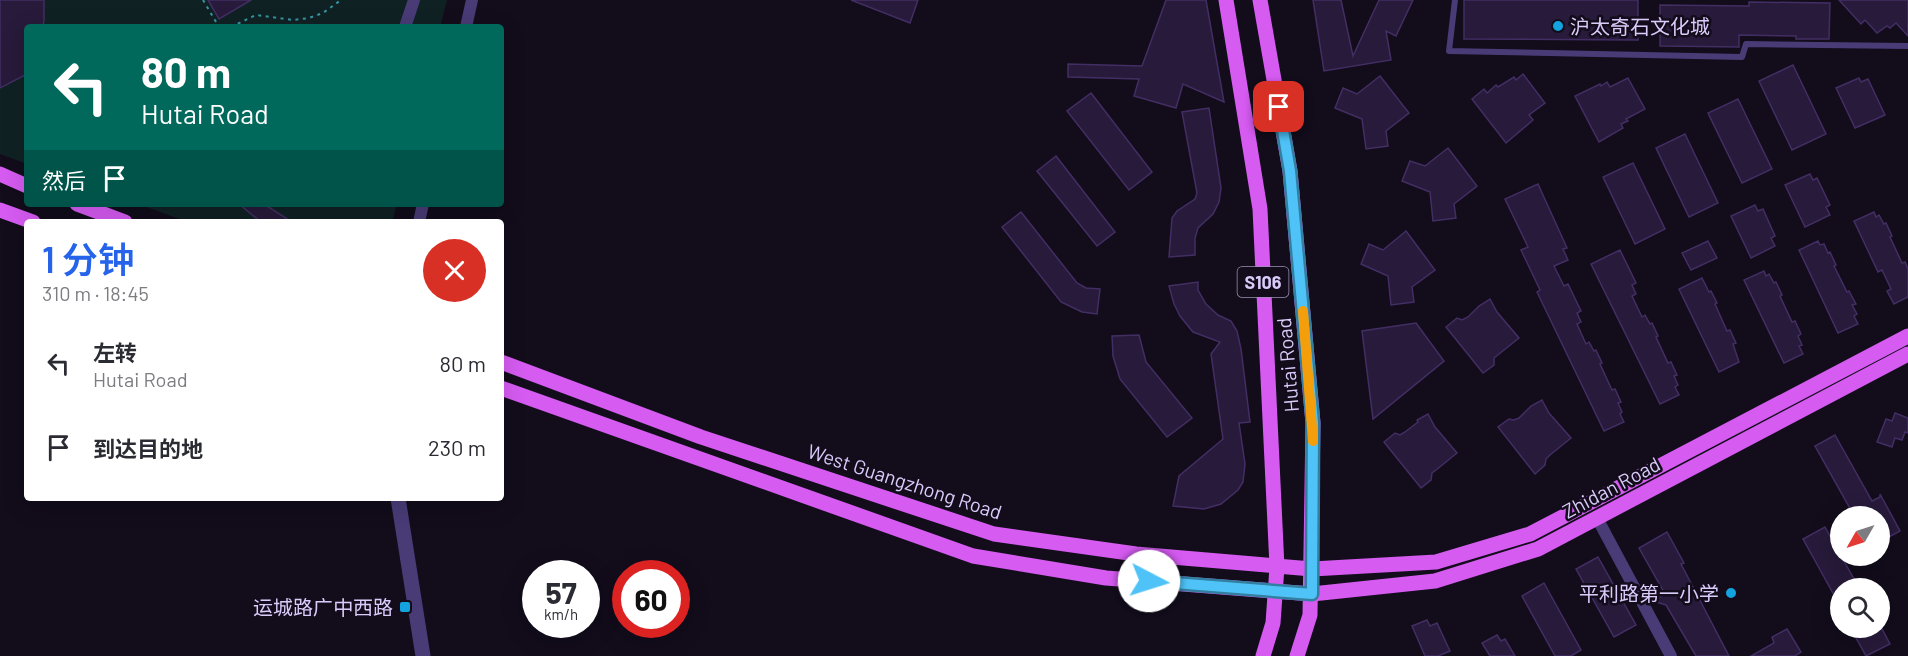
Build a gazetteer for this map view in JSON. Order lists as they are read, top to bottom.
{
  "streets": {
    "main road": [
      "S106",
      "Hutai Road",
      "West Guangzhong Road",
      "Zhidan Road"
    ]
  },
  "crossings": [
    ["Hutai Road", "West Guangzhong Road"],
    ["Hutai Road", "Zhidan Road"],
    ["West Guangzhong Road", "Zhidan Road"]
  ],
  "places": {
    "other": ["沪太奇石文化城", "平利路第一小学"],
    "transit": ["运城路广中西路"]
  },
  "north": "bottom left",
  "page": {
    "turn": ["80 m", "Hutai Road"],
    "then": "然后",
    "heading": ["1 分钟", "310 m · 18:45"],
    "list": [
      {
        "name": "左转",
        "note": "Hutai Road",
        "value": "80 m"
      },
      {
        "name": "到达目的地",
        "value": "230 m"
      }
    ],
    "speed": "57 km/h",
    "limit": "60"
  }
}
